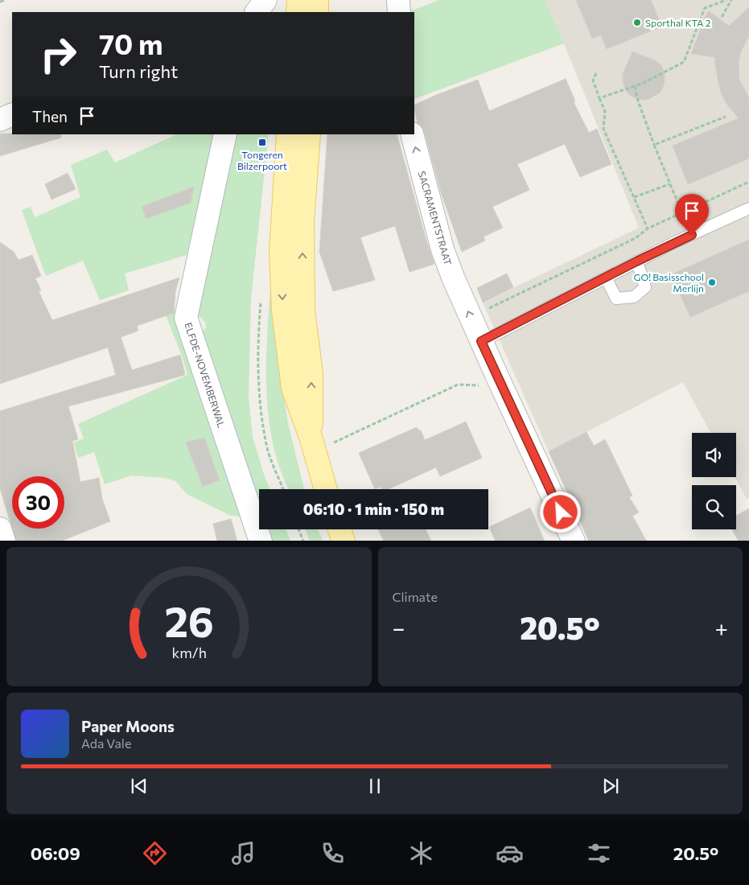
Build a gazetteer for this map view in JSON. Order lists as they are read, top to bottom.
{
  "streets": {
    "street": ["SACRAMENTSTRAAT", "ELFDE-NOVEMBERWAL"]
  },
  "one_way": ["SACRAMENTSTRAAT"],
  "places": {
    "other": ["Sporthal KTA 2", "GO! Basisschool Merlijn"],
    "transit": ["Tongeren Bilzerpoort"]
  },
  "page": {
    "turn": ["70 m", "Turn right"],
    "then": "Then",
    "limit": "30",
    "trip": "06:10 · 1 min · 150 m",
    "tile": "Climate",
    "heat": ["−", "20.5°", "+"],
    "song": ["Paper Moons", "Ada Vale"],
    "tabs": ["06:09", "20.5°"],
    "gauge": ["26", "km/h"]
  }
}
